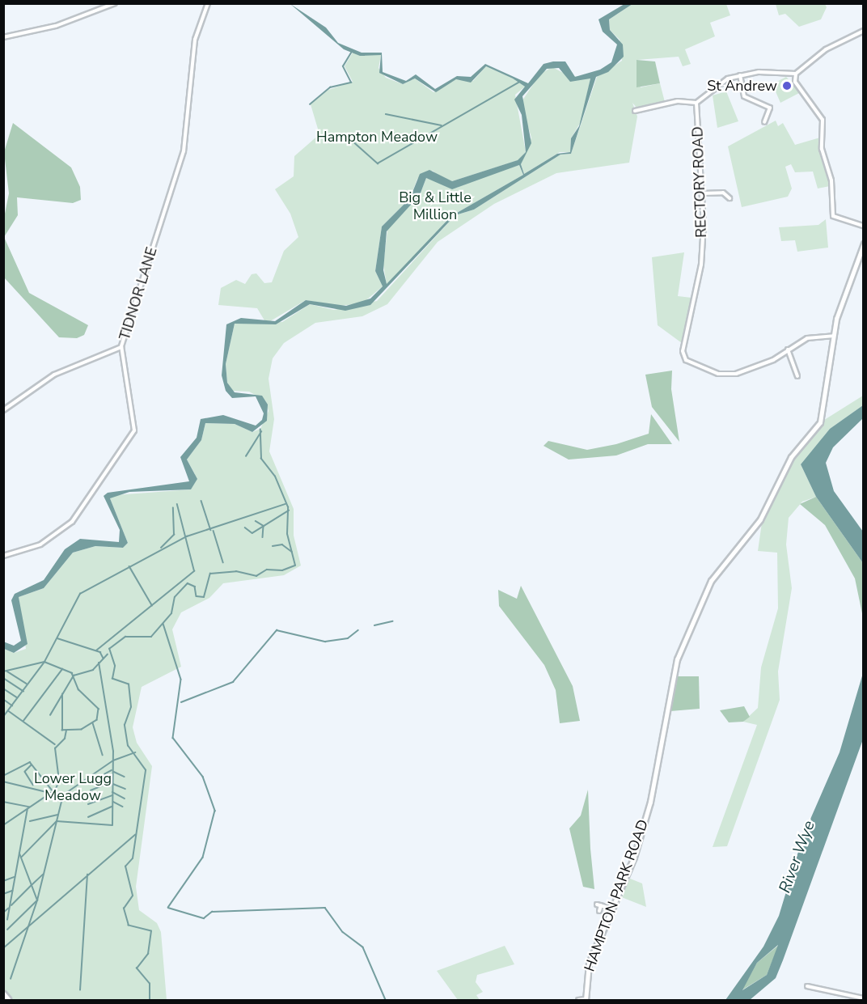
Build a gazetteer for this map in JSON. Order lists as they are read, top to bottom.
{
  "streets": {
    "main road": ["HAMPTON PARK ROAD"],
    "street": ["RECTORY ROAD", "TIDNOR LANE"]
  },
  "crossings": [
    ["RECTORY ROAD", "HAMPTON PARK ROAD"]
  ],
  "water": ["River Wye"],
  "parks": ["Hampton Meadow", "Big & Little Million", "Lower Lugg Meadow"],
  "places": ["St Andrew"]
}
